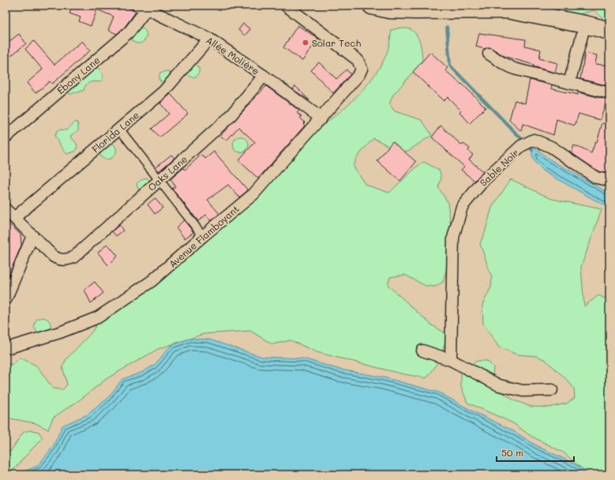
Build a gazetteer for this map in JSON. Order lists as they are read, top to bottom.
{
  "streets": {
    "street": [
      "Allée Molière",
      "Ebony Lane",
      "Florida Lane",
      "Sable Noir",
      "Oaks Lane",
      "Avenue Flamboyant"
    ]
  },
  "crossings": [
    ["Allée Molière", "Ebony Lane"],
    ["Allée Molière", "Florida Lane"],
    ["Allée Molière", "Oaks Lane"],
    ["Allée Molière", "Avenue Flamboyant"]
  ],
  "places": ["Solar Tech"],
  "scale_bar": "50 m"
}
